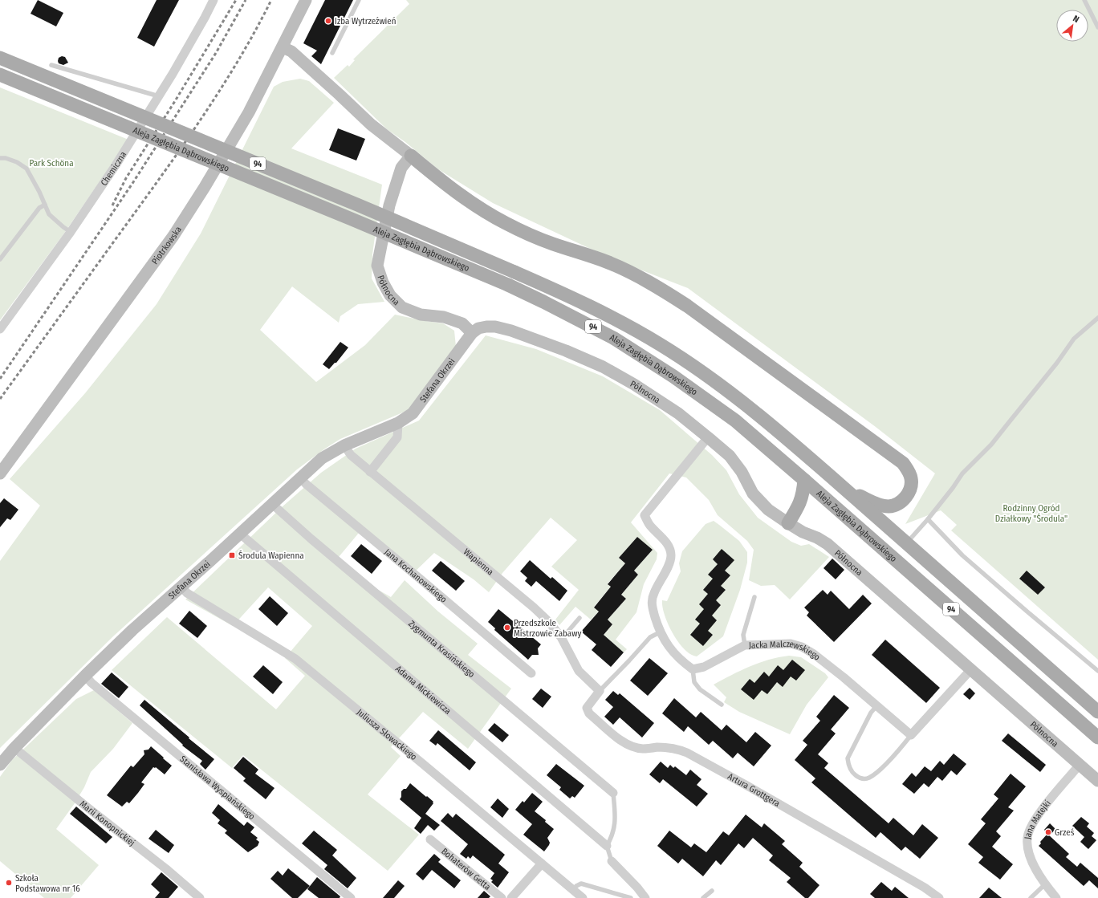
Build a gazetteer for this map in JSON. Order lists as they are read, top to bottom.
{
  "streets": {
    "main road": ["Aleja Zagłębia Dąbrowskiego", "94"],
    "street": [
      "Chemiczna",
      "Piotrkowska",
      "Północna",
      "Stefana Okrzei",
      "Wapienna",
      "Jana Kochanowskiego",
      "Zygmunta Krasińskiego",
      "Jacka Malczewskiego",
      "Adama Mickiewicza",
      "Juliusza Słowackiego",
      "Stanisława Wyspiańskiego",
      "Artura Grottgera",
      "Jana Matejki",
      "Marii Konopnickiej",
      "Bohaterów Getta"
    ]
  },
  "crossings": [
    ["Północna", "Stefana Okrzei"],
    ["Północna", "Jana Matejki"],
    ["Stefana Okrzei", "Wapienna"],
    ["Stefana Okrzei", "Jana Kochanowskiego"],
    ["Stefana Okrzei", "Zygmunta Krasińskiego"],
    ["Stefana Okrzei", "Adama Mickiewicza"],
    ["Stefana Okrzei", "Juliusza Słowackiego"],
    ["Stefana Okrzei", "Stanisława Wyspiańskiego"],
    ["Stefana Okrzei", "Marii Konopnickiej"],
    ["Wapienna", "Artura Grottgera"]
  ],
  "parks": ["Park Schöna", "Rodzinny Ogród Działkowy \"Środula\""],
  "places": {
    "other": [
      "Izba Wytrzeźwień",
      "Przedszkole Mistrzowie Zabawy",
      "Grześ",
      "Szkoła Podstawowa nr 16"
    ],
    "transit": ["Środula Wapienna"]
  },
  "north": "top right"
}
